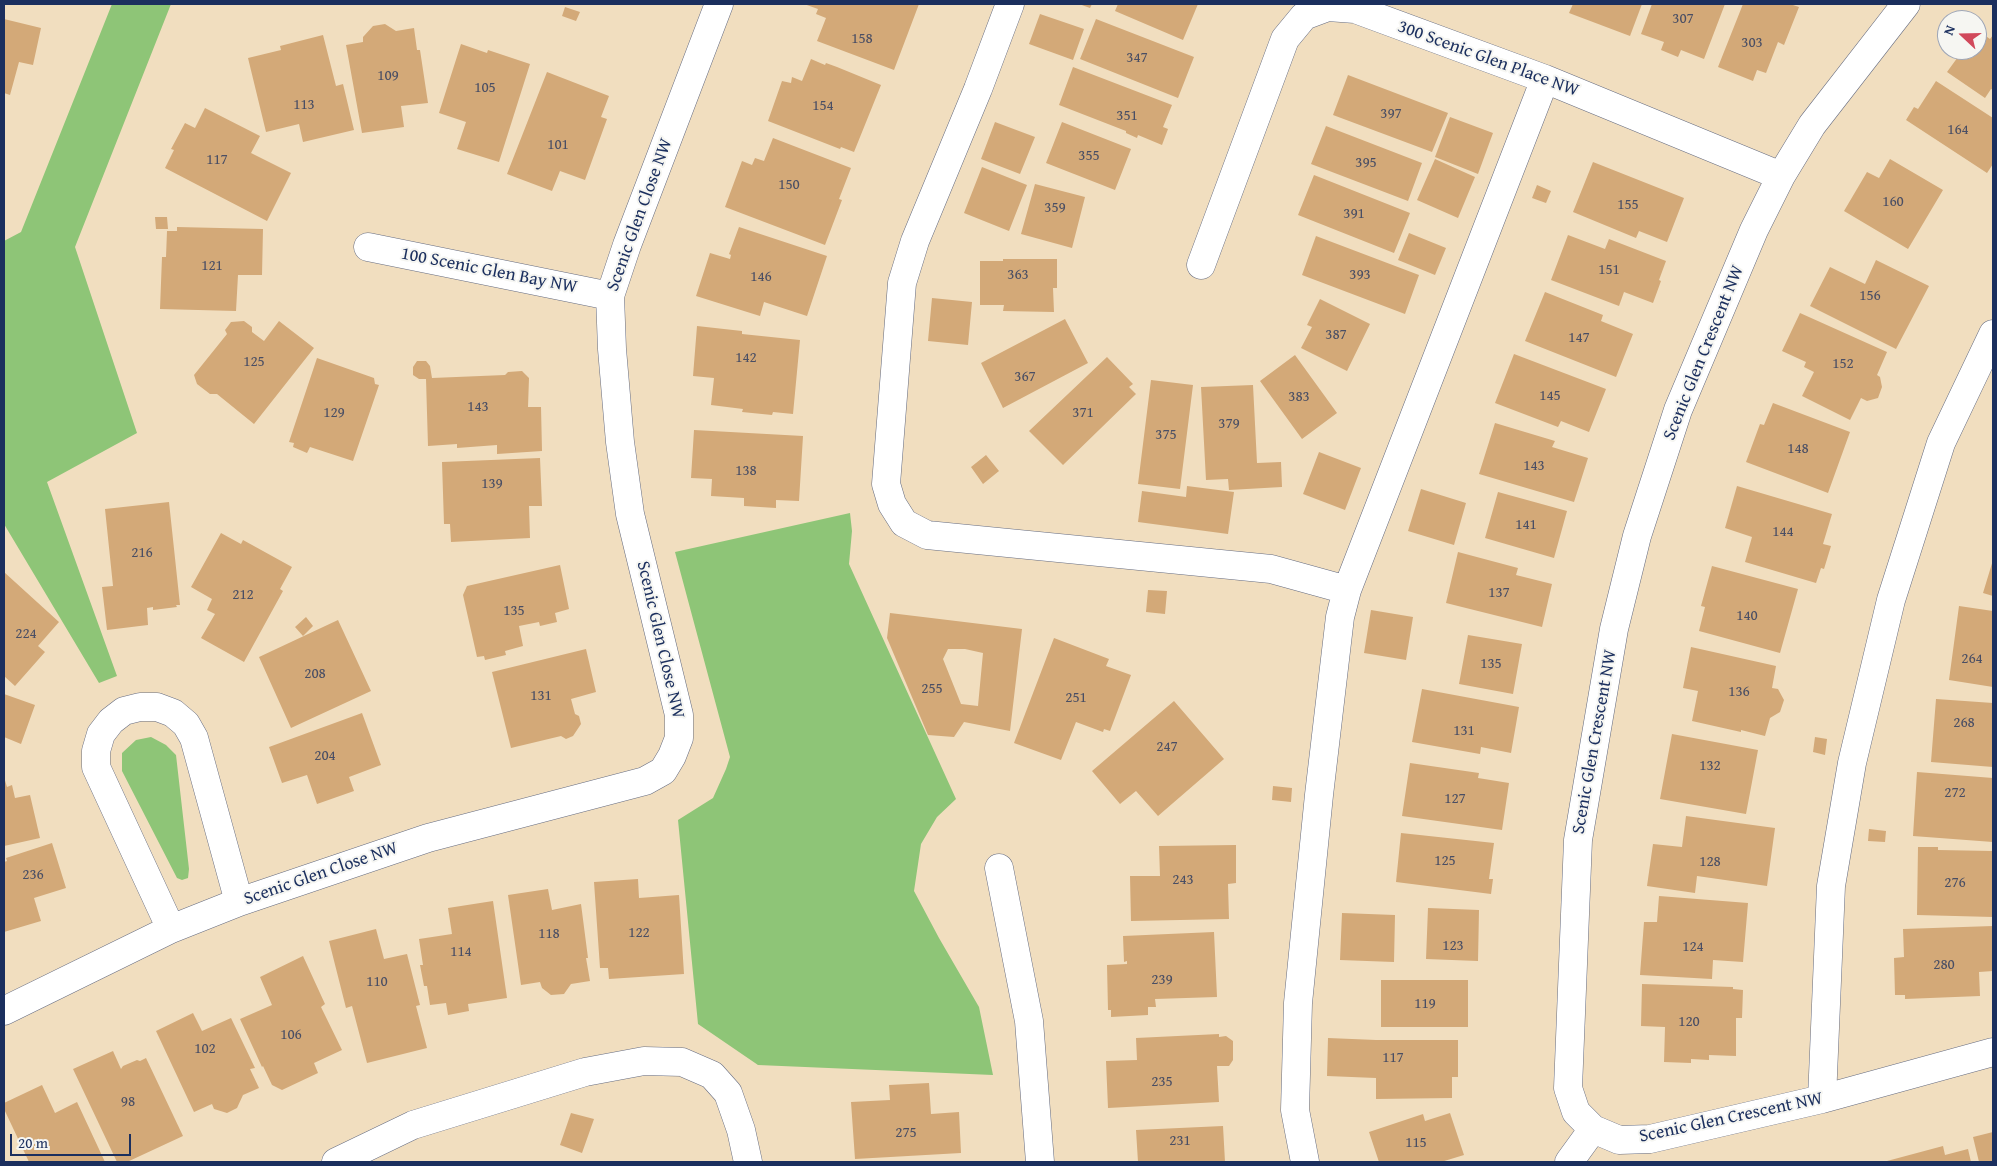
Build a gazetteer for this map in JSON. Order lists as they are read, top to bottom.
{
  "streets": {
    "street": [
      "300 Scenic Glen Place NW",
      "Scenic Glen Close NW",
      "100 Scenic Glen Bay NW",
      "Scenic Glen Crescent NW"
    ]
  },
  "crossings": [
    ["300 Scenic Glen Place NW", "Scenic Glen Crescent NW"],
    ["Scenic Glen Close NW", "100 Scenic Glen Bay NW"]
  ],
  "house_numbers": [
    "307",
    "158",
    "303",
    "347",
    "109",
    "105",
    "113",
    "154",
    "397",
    "351",
    "164",
    "101",
    "355",
    "117",
    "395",
    "150",
    "160",
    "155",
    "359",
    "391",
    "121",
    "151",
    "363",
    "393",
    "146",
    "156",
    "387",
    "147",
    "142",
    "125",
    "152",
    "367",
    "145",
    "383",
    "143",
    "129",
    "371",
    "379",
    "375",
    "148",
    "143",
    "138",
    "139",
    "141",
    "144",
    "216",
    "137",
    "212",
    "135",
    "140",
    "224",
    "264",
    "135",
    "208",
    "255",
    "136",
    "131",
    "251",
    "268",
    "131",
    "247",
    "204",
    "132",
    "272",
    "127",
    "125",
    "128",
    "236",
    "243",
    "276",
    "122",
    "118",
    "123",
    "124",
    "114",
    "280",
    "239",
    "110",
    "119",
    "120",
    "106",
    "102",
    "117",
    "235",
    "98",
    "275",
    "231",
    "115"
  ],
  "scale_bar": "20 m",
  "north": "left"
}
